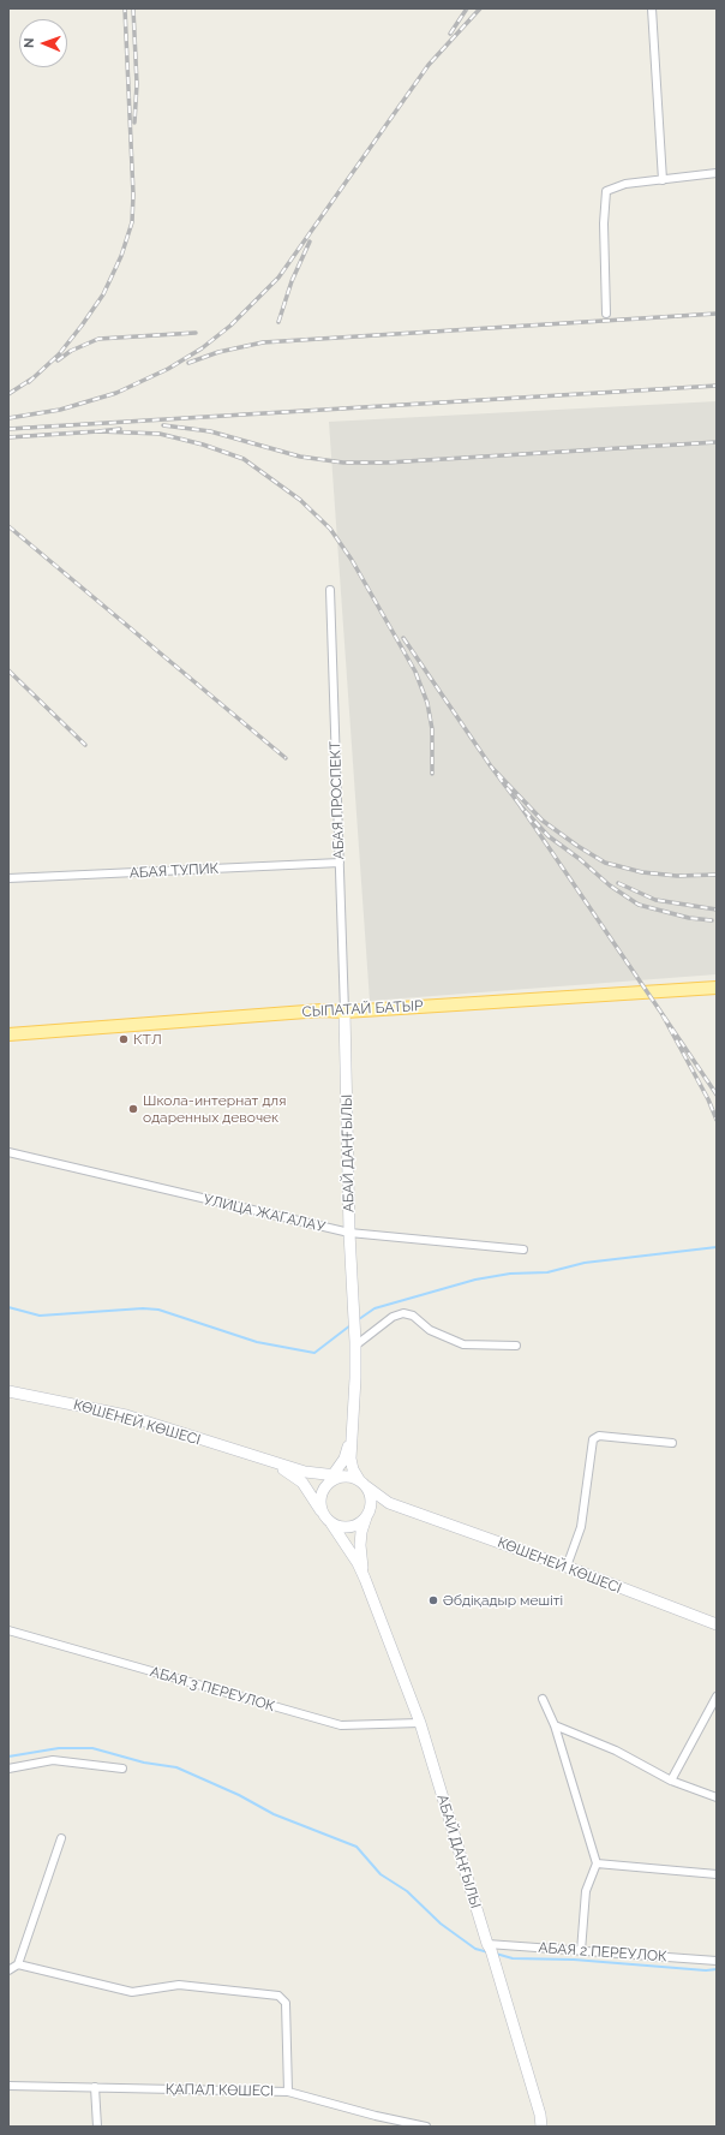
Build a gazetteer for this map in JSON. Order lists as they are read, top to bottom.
{
  "streets": {
    "main road": ["СЫПАТАЙ БАТЫР", "АБАЙ ДАҢҒЫЛЫ", "КӨШЕНЕЙ КӨШЕСІ"],
    "street": [
      "АБАЯ ПРОСПЕКТ",
      "АБАЯ ТУПИК",
      "УЛИЦА ЖАГАЛАУ",
      "АБАЯ 3 ПЕРЕУЛОК",
      "АБАЯ 2 ПЕРЕУЛОК",
      "ҚАПАЛ КӨШЕСІ"
    ]
  },
  "crossings": [
    ["АБАЯ ПРОСПЕКТ", "АБАЯ ТУПИК"],
    ["АБАЯ ПРОСПЕКТ", "СЫПАТАЙ БАТЫР"],
    ["АБАЯ ПРОСПЕКТ", "АБАЙ ДАҢҒЫЛЫ"],
    ["СЫПАТАЙ БАТЫР", "АБАЙ ДАҢҒЫЛЫ"],
    ["АБАЙ ДАҢҒЫЛЫ", "УЛИЦА ЖАГАЛАУ"],
    ["АБАЙ ДАҢҒЫЛЫ", "АБАЯ 3 ПЕРЕУЛОК"],
    ["АБАЙ ДАҢҒЫЛЫ", "АБАЯ 2 ПЕРЕУЛОК"]
  ],
  "places": ["КТЛ", "Школа-интернат для одаренных девочек", "Әбдіқадыр мешіті"],
  "north": "left"
}
